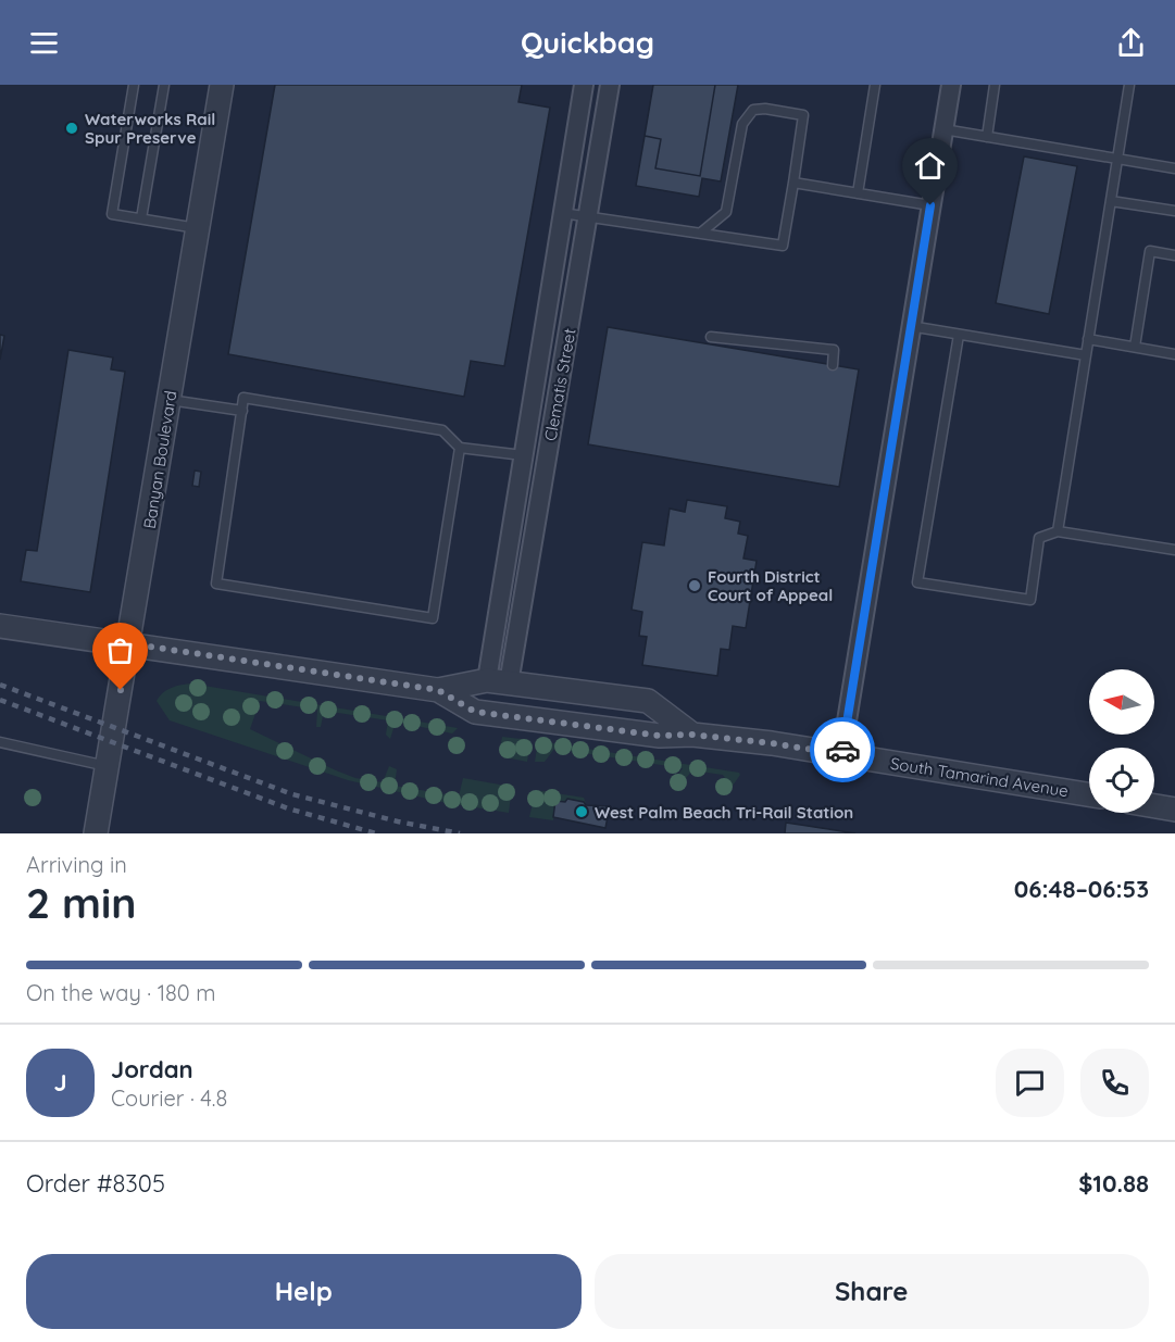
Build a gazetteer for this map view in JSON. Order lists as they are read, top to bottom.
{
  "streets": {
    "street": ["Clematis Street", "Banyan Boulevard", "South Tamarind Avenue"]
  },
  "places": ["Waterworks Rail Spur Preserve", "Fourth District Court of Appeal", "West Palm Beach Tri-Rail Station"],
  "north": "left",
  "page": {
    "header": "Quickbag",
    "heading": ["2 min", "Arriving in", "06:48–06:53"],
    "panel": [
      "Jordan",
      "Courier · 4.8",
      "Order #8305",
      "$10.88"
    ],
    "bar": "On the way · 180 m",
    "round": "J",
    "buttons": ["Help", "Share"]
  }
}
